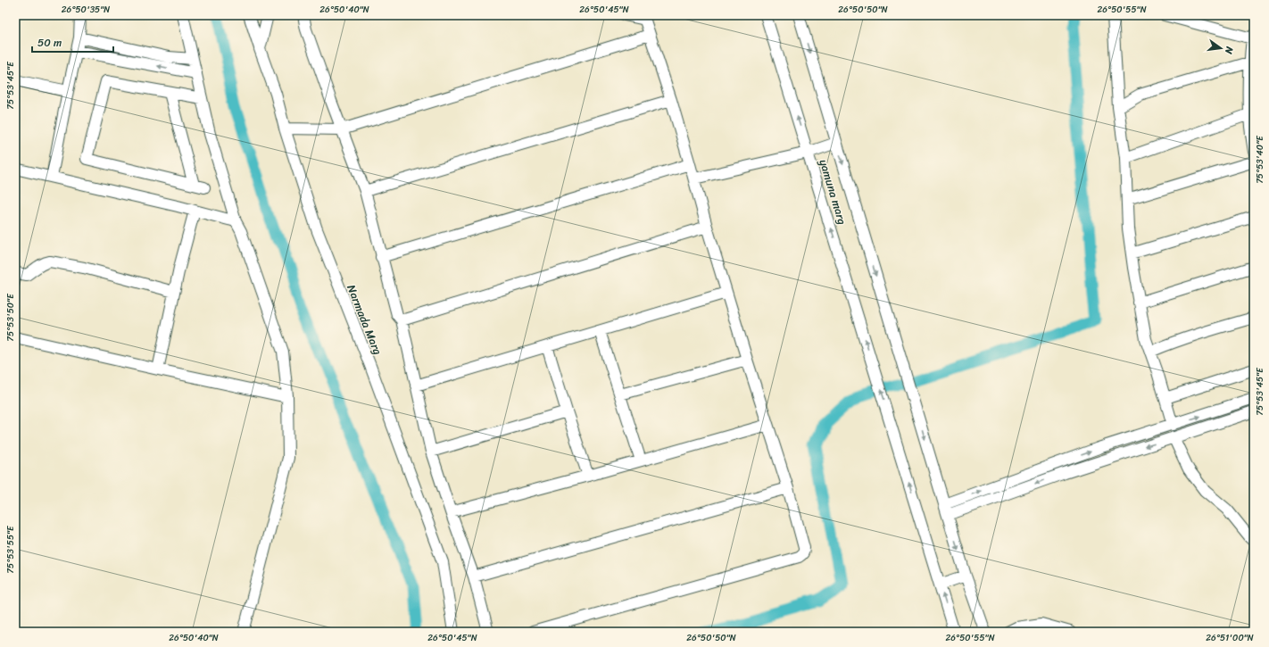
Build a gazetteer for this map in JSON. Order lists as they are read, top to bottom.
{
  "streets": {
    "street": ["yamuna marg", "Narmada Marg"]
  },
  "scale_bar": "50 m",
  "north": "right",
  "coordinates": [
    "26°50'35\"N",
    "26°50'40\"N",
    "26°50'45\"N",
    "26°50'50\"N",
    "26°50'55\"N",
    "75°53'45\"E",
    "75°53'40\"E",
    "75°53'50\"E",
    "75°53'55\"E",
    "26°51'00\"N"
  ]
}
